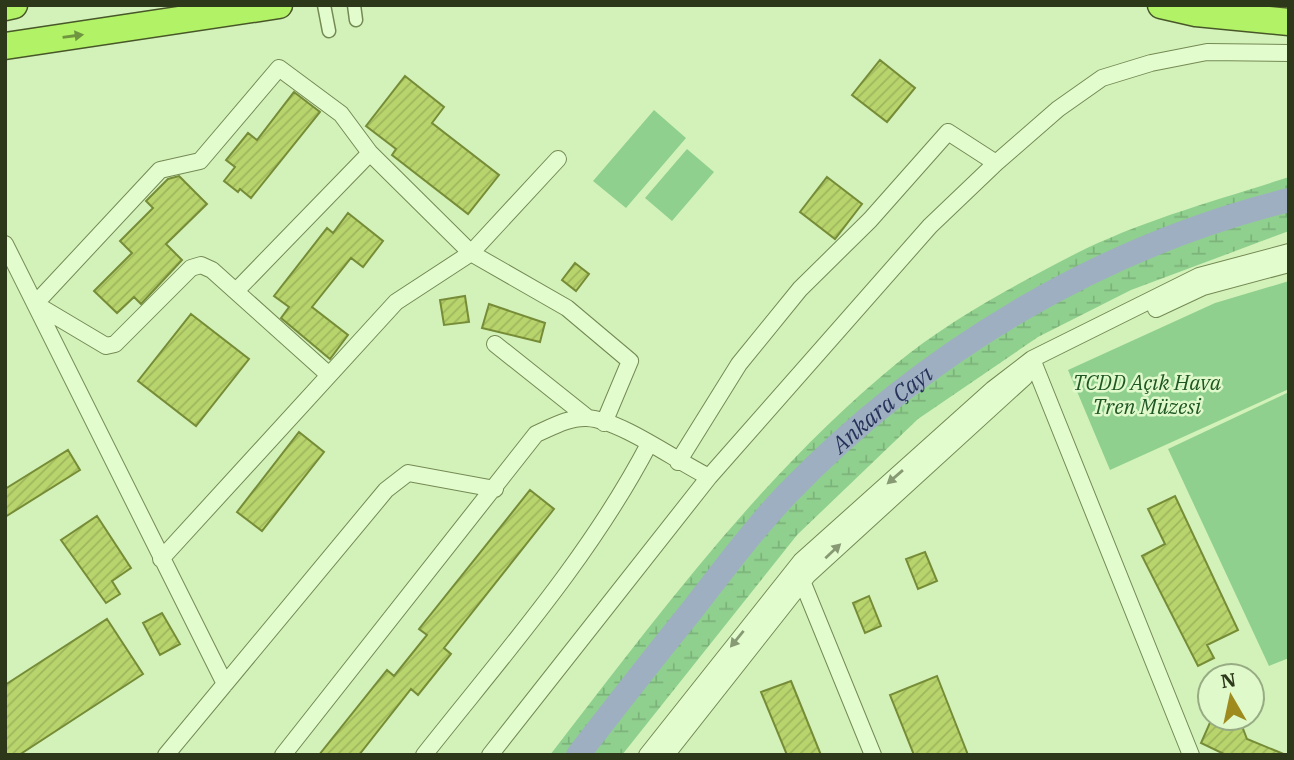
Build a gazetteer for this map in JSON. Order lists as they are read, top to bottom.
{
  "water": ["Ankara Çayı"],
  "parks": ["TCDD Açık Hava Tren Müzesi"],
  "north": "top"
}
